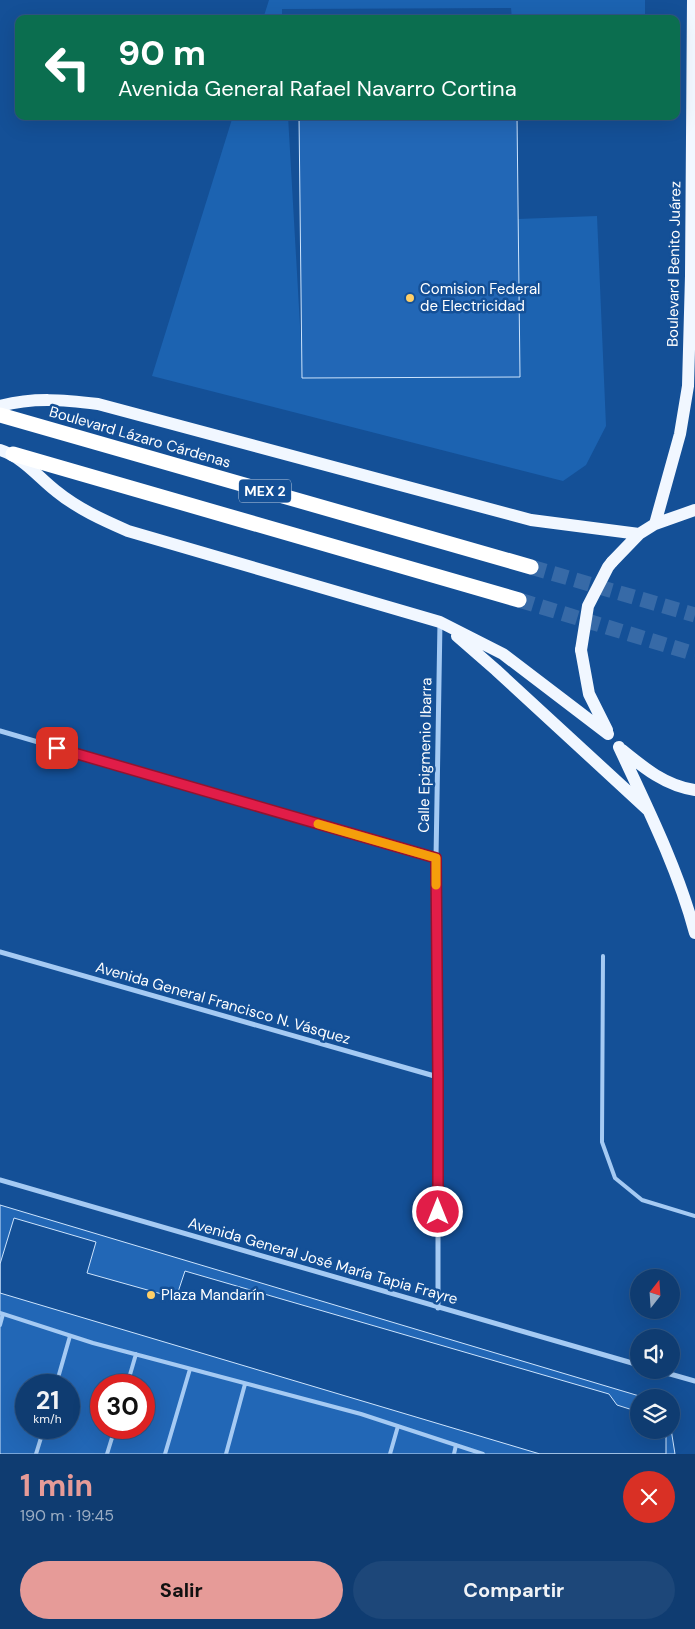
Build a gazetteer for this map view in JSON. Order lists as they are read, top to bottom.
{
  "streets": {
    "highway": ["Boulevard Lázaro Cárdenas", "MEX 2"],
    "main road": ["Boulevard Benito Juárez"],
    "street": ["Calle Epigmenio Ibarra", "Avenida General Francisco N. Vásquez", "Avenida General José María Tapia Frayre"]
  },
  "crossings": [
    ["Calle Epigmenio Ibarra", "Avenida General Francisco N. Vásquez"],
    ["Calle Epigmenio Ibarra", "Avenida General José María Tapia Frayre"]
  ],
  "places": ["Comision Federal de Electricidad", "Plaza Mandarín"],
  "north": "top",
  "page": {
    "turn": ["90 m", "Avenida General Rafael Navarro Cortina"],
    "speed": "21 km/h",
    "limit": "30",
    "heading": ["1 min", "190 m · 19:45"],
    "buttons": ["Salir", "Compartir"]
  }
}
